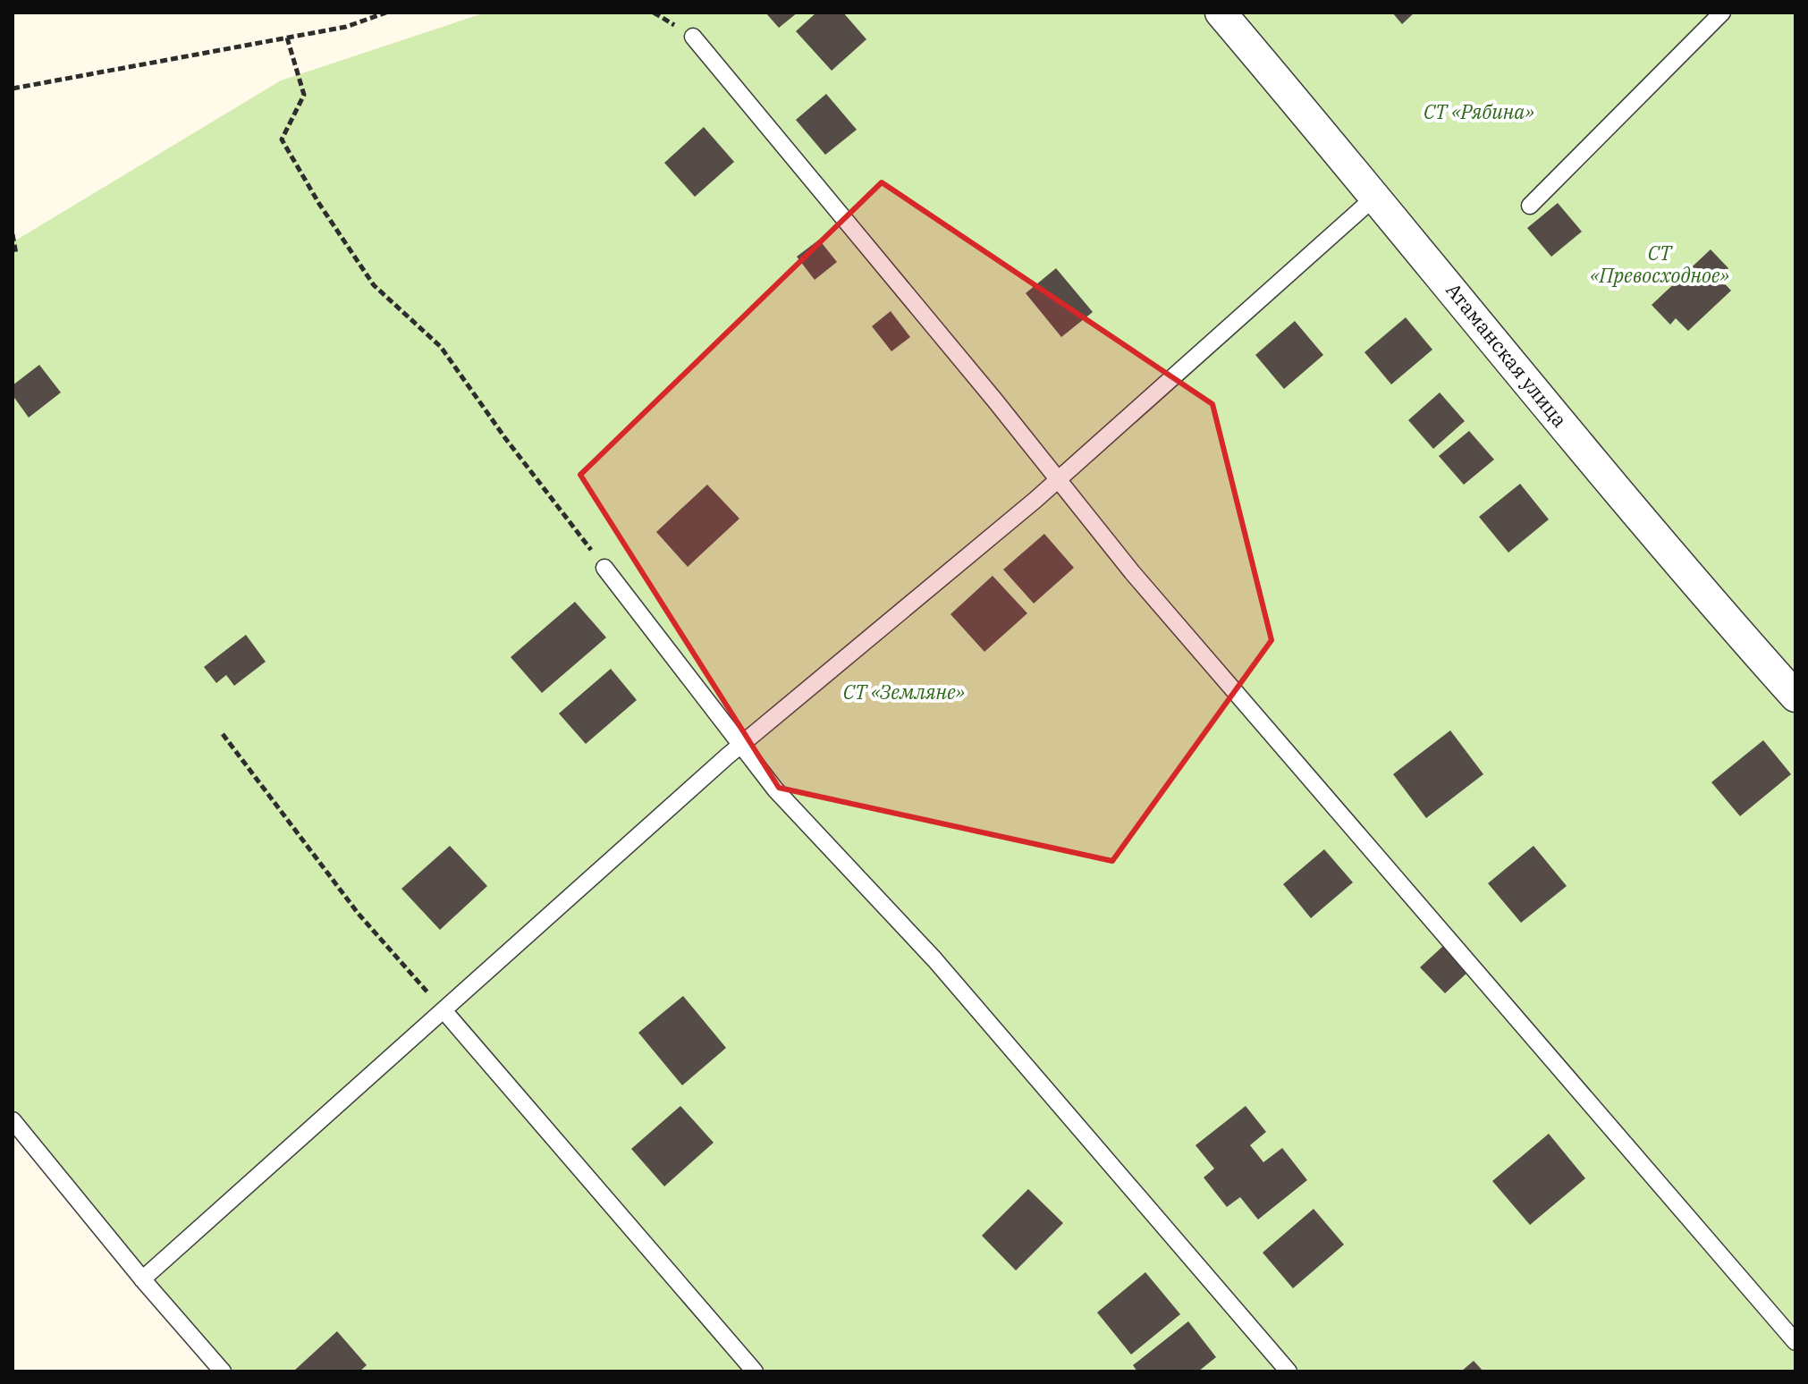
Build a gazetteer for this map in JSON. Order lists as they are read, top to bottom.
{
  "streets": {
    "street": ["Атаманская улица"]
  },
  "parks": ["СТ «Рябина»", "СТ «Превосходное»", "СТ «Земляне»"]
}
